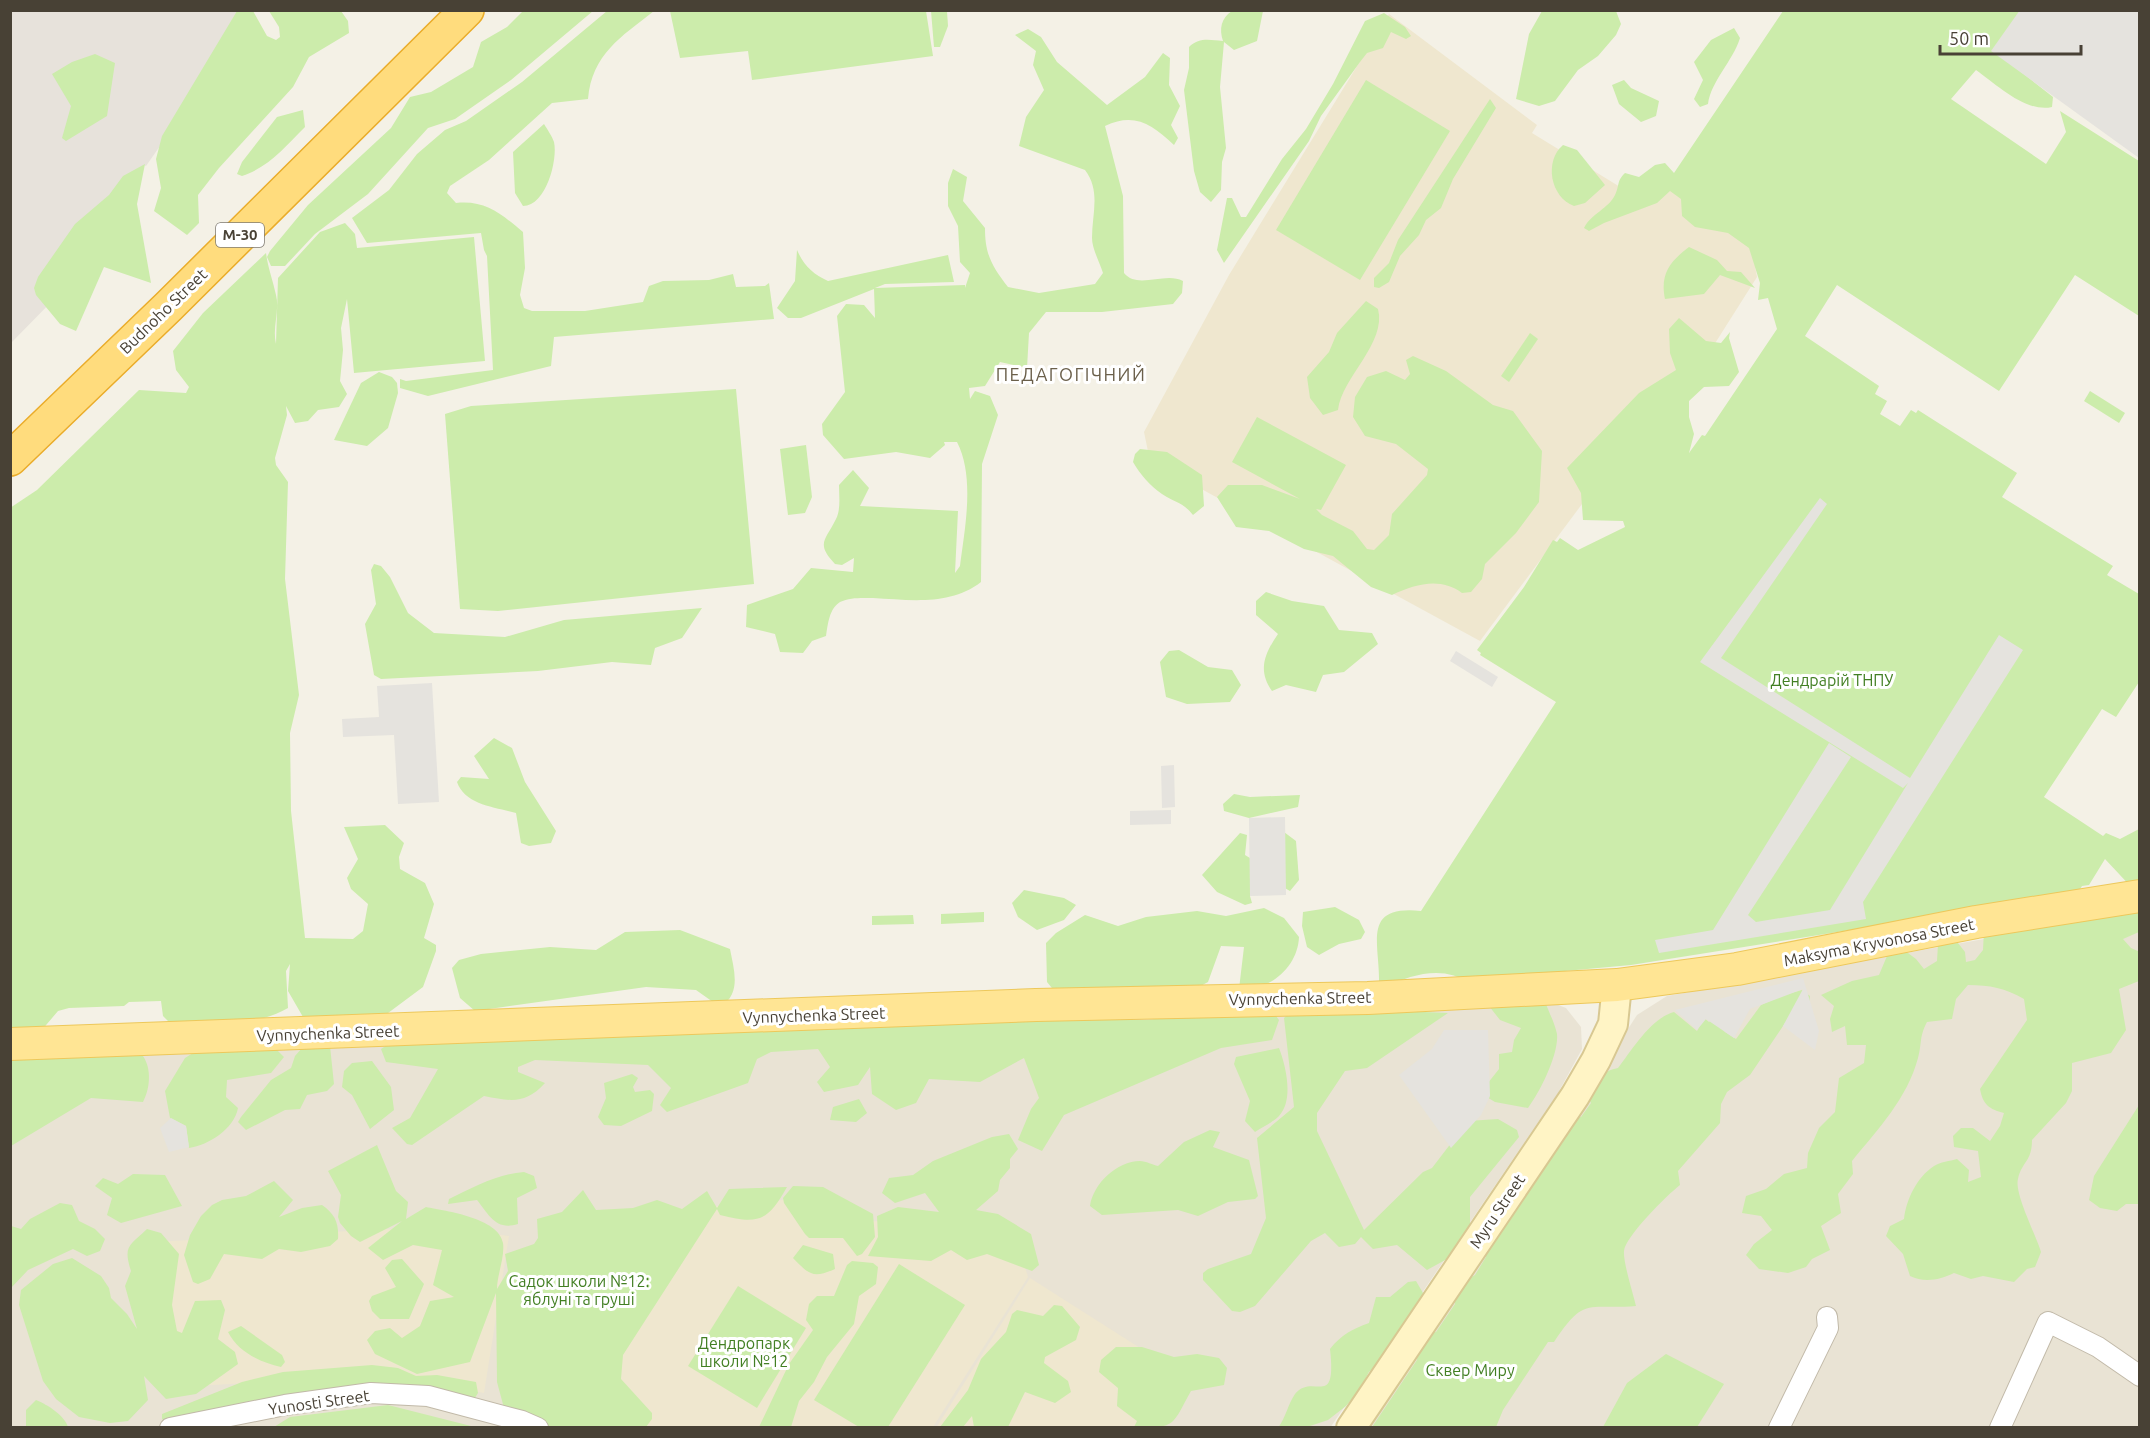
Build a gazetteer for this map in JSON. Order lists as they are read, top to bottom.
{
  "streets": {
    "highway": ["М-30", "Budnoho Street"],
    "main road": ["Maksyma Kryvonosa Street", "Vynnychenka Street", "Myru Street"],
    "street": ["Yunosti Street"]
  },
  "crossings": [
    ["Maksyma Kryvonosa Street", "Vynnychenka Street"],
    ["Maksyma Kryvonosa Street", "Myru Street"],
    ["Vynnychenka Street", "Myru Street"]
  ],
  "districts": ["ПЕДАГОГІЧНИЙ"],
  "parks": [
    "Дендрарій ТНПУ",
    "Садок школи №12: яблуні та груші",
    "Дендропарк школи №12",
    "Сквер Миру"
  ],
  "scale_bar": "50 m"
}
